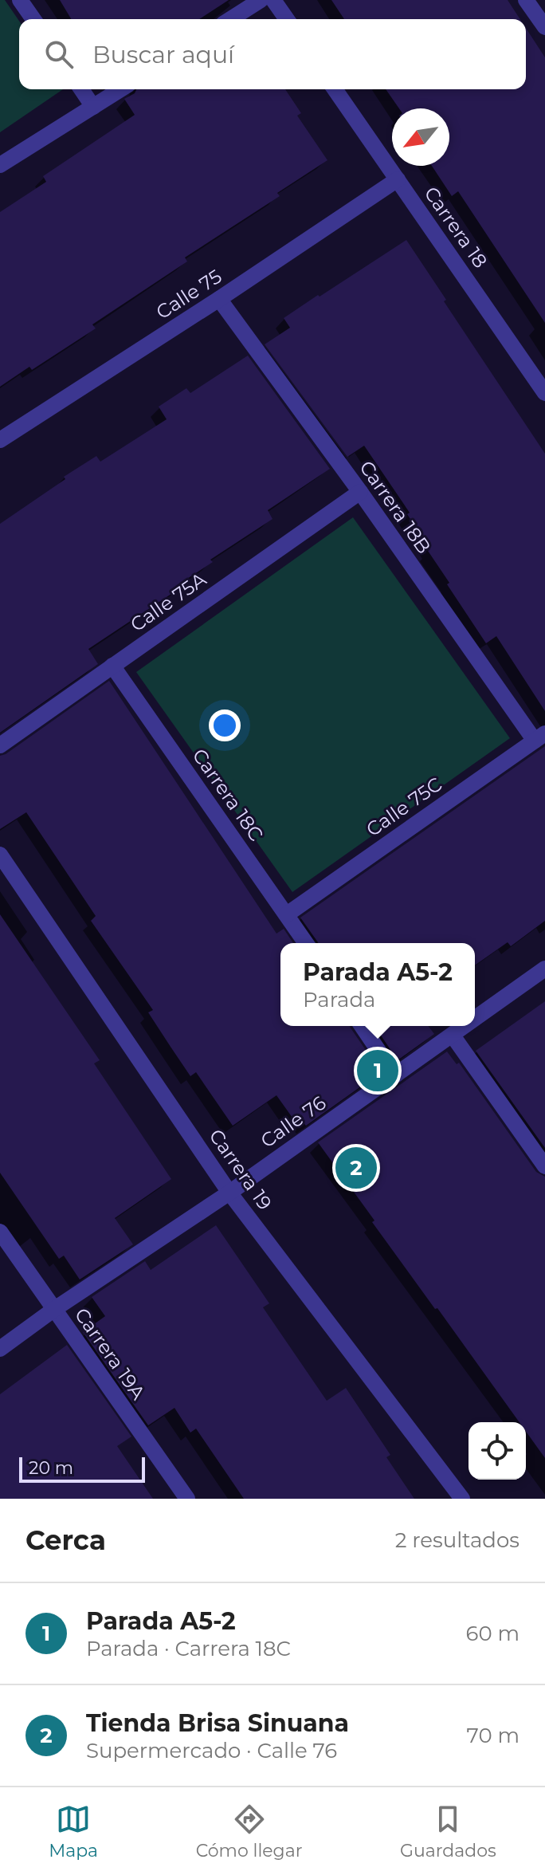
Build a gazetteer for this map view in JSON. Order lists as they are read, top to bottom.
{
  "streets": {
    "street": [
      "Carrera 18",
      "Calle 75",
      "Carrera 18B",
      "Calle 75A",
      "Carrera 18C",
      "Calle 75C",
      "Calle 76",
      "Carrera 19",
      "Carrera 19A"
    ]
  },
  "crossings": [
    ["Carrera 18", "Calle 75"],
    ["Calle 75", "Carrera 18B"],
    ["Carrera 18B", "Calle 75A"],
    ["Carrera 18B", "Calle 75C"],
    ["Calle 75A", "Carrera 18C"],
    ["Carrera 18C", "Calle 75C"],
    ["Calle 76", "Carrera 19"],
    ["Calle 76", "Carrera 19A"]
  ],
  "scale_bar": "20 m",
  "north": "bottom left",
  "page": {
    "search": "Buscar aquí",
    "popup": ["Parada A5-2", "Parada"],
    "pins": ["1", "2"],
    "scale": "20 m",
    "heading": ["Cerca", "2 resultados"],
    "list": [
      {
        "mark": "1",
        "name": "Parada A5-2",
        "note": "Parada · Carrera 18C",
        "value": "60 m"
      },
      {
        "mark": "2",
        "name": "Tienda Brisa Sinuana",
        "note": "Supermercado · Calle 76",
        "value": "70 m"
      }
    ],
    "nav": ["Mapa", "Cómo llegar", "Guardados"]
  }
}
